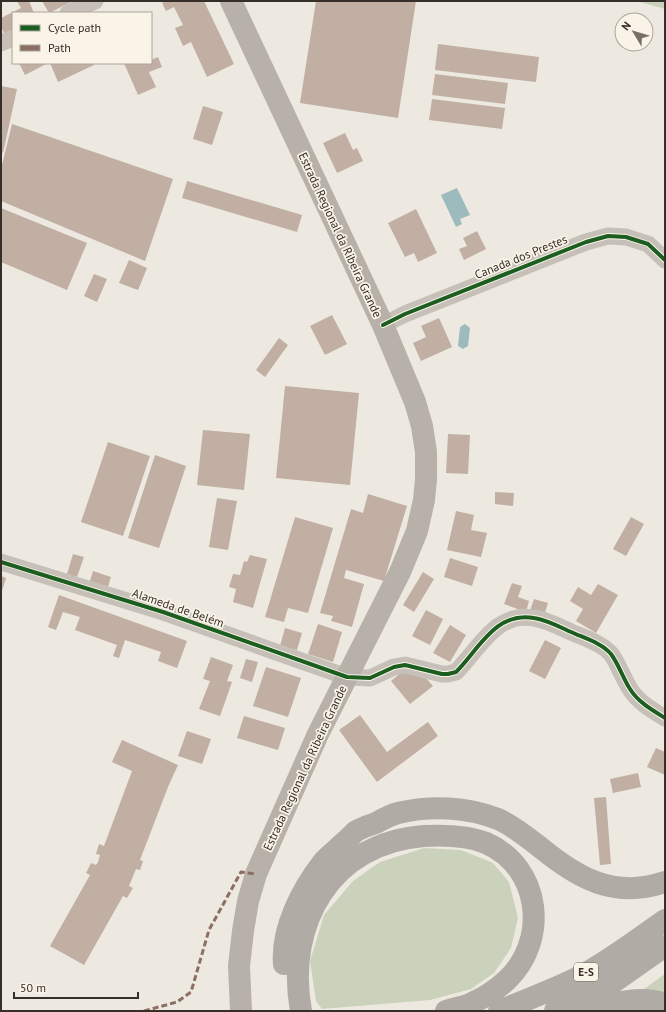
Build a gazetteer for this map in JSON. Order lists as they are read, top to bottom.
{
  "streets": {
    "highway": ["E-S"],
    "main road": ["Estrada Regional da Ribeira Grande"],
    "street": ["Canada dos Prestes", "Alameda de Belém"]
  },
  "crossings": [
    ["Estrada Regional da Ribeira Grande", "Canada dos Prestes"],
    ["Estrada Regional da Ribeira Grande", "Alameda de Belém"]
  ],
  "legend": ["Cycle path", "Path"],
  "scale_bar": "50 m",
  "north": "top left"
}
